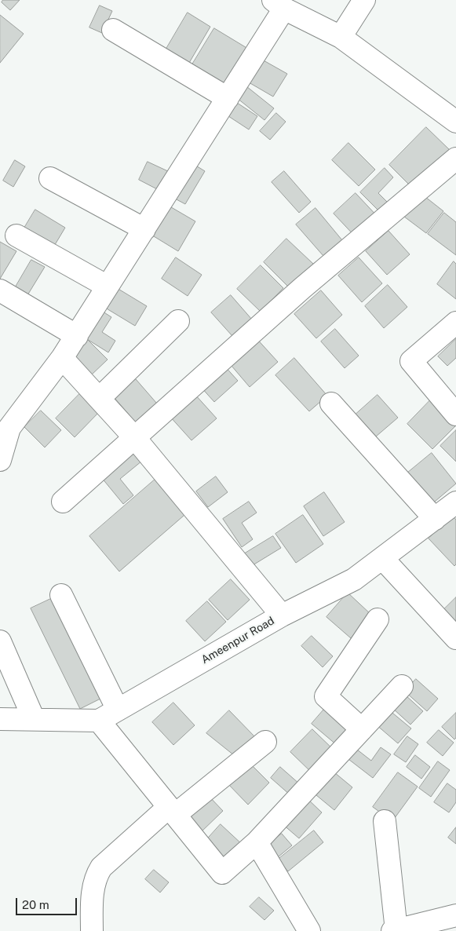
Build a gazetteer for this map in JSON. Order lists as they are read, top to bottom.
{
  "streets": {
    "street": ["Ameenpur Road"]
  },
  "scale_bar": "20 m"
}
